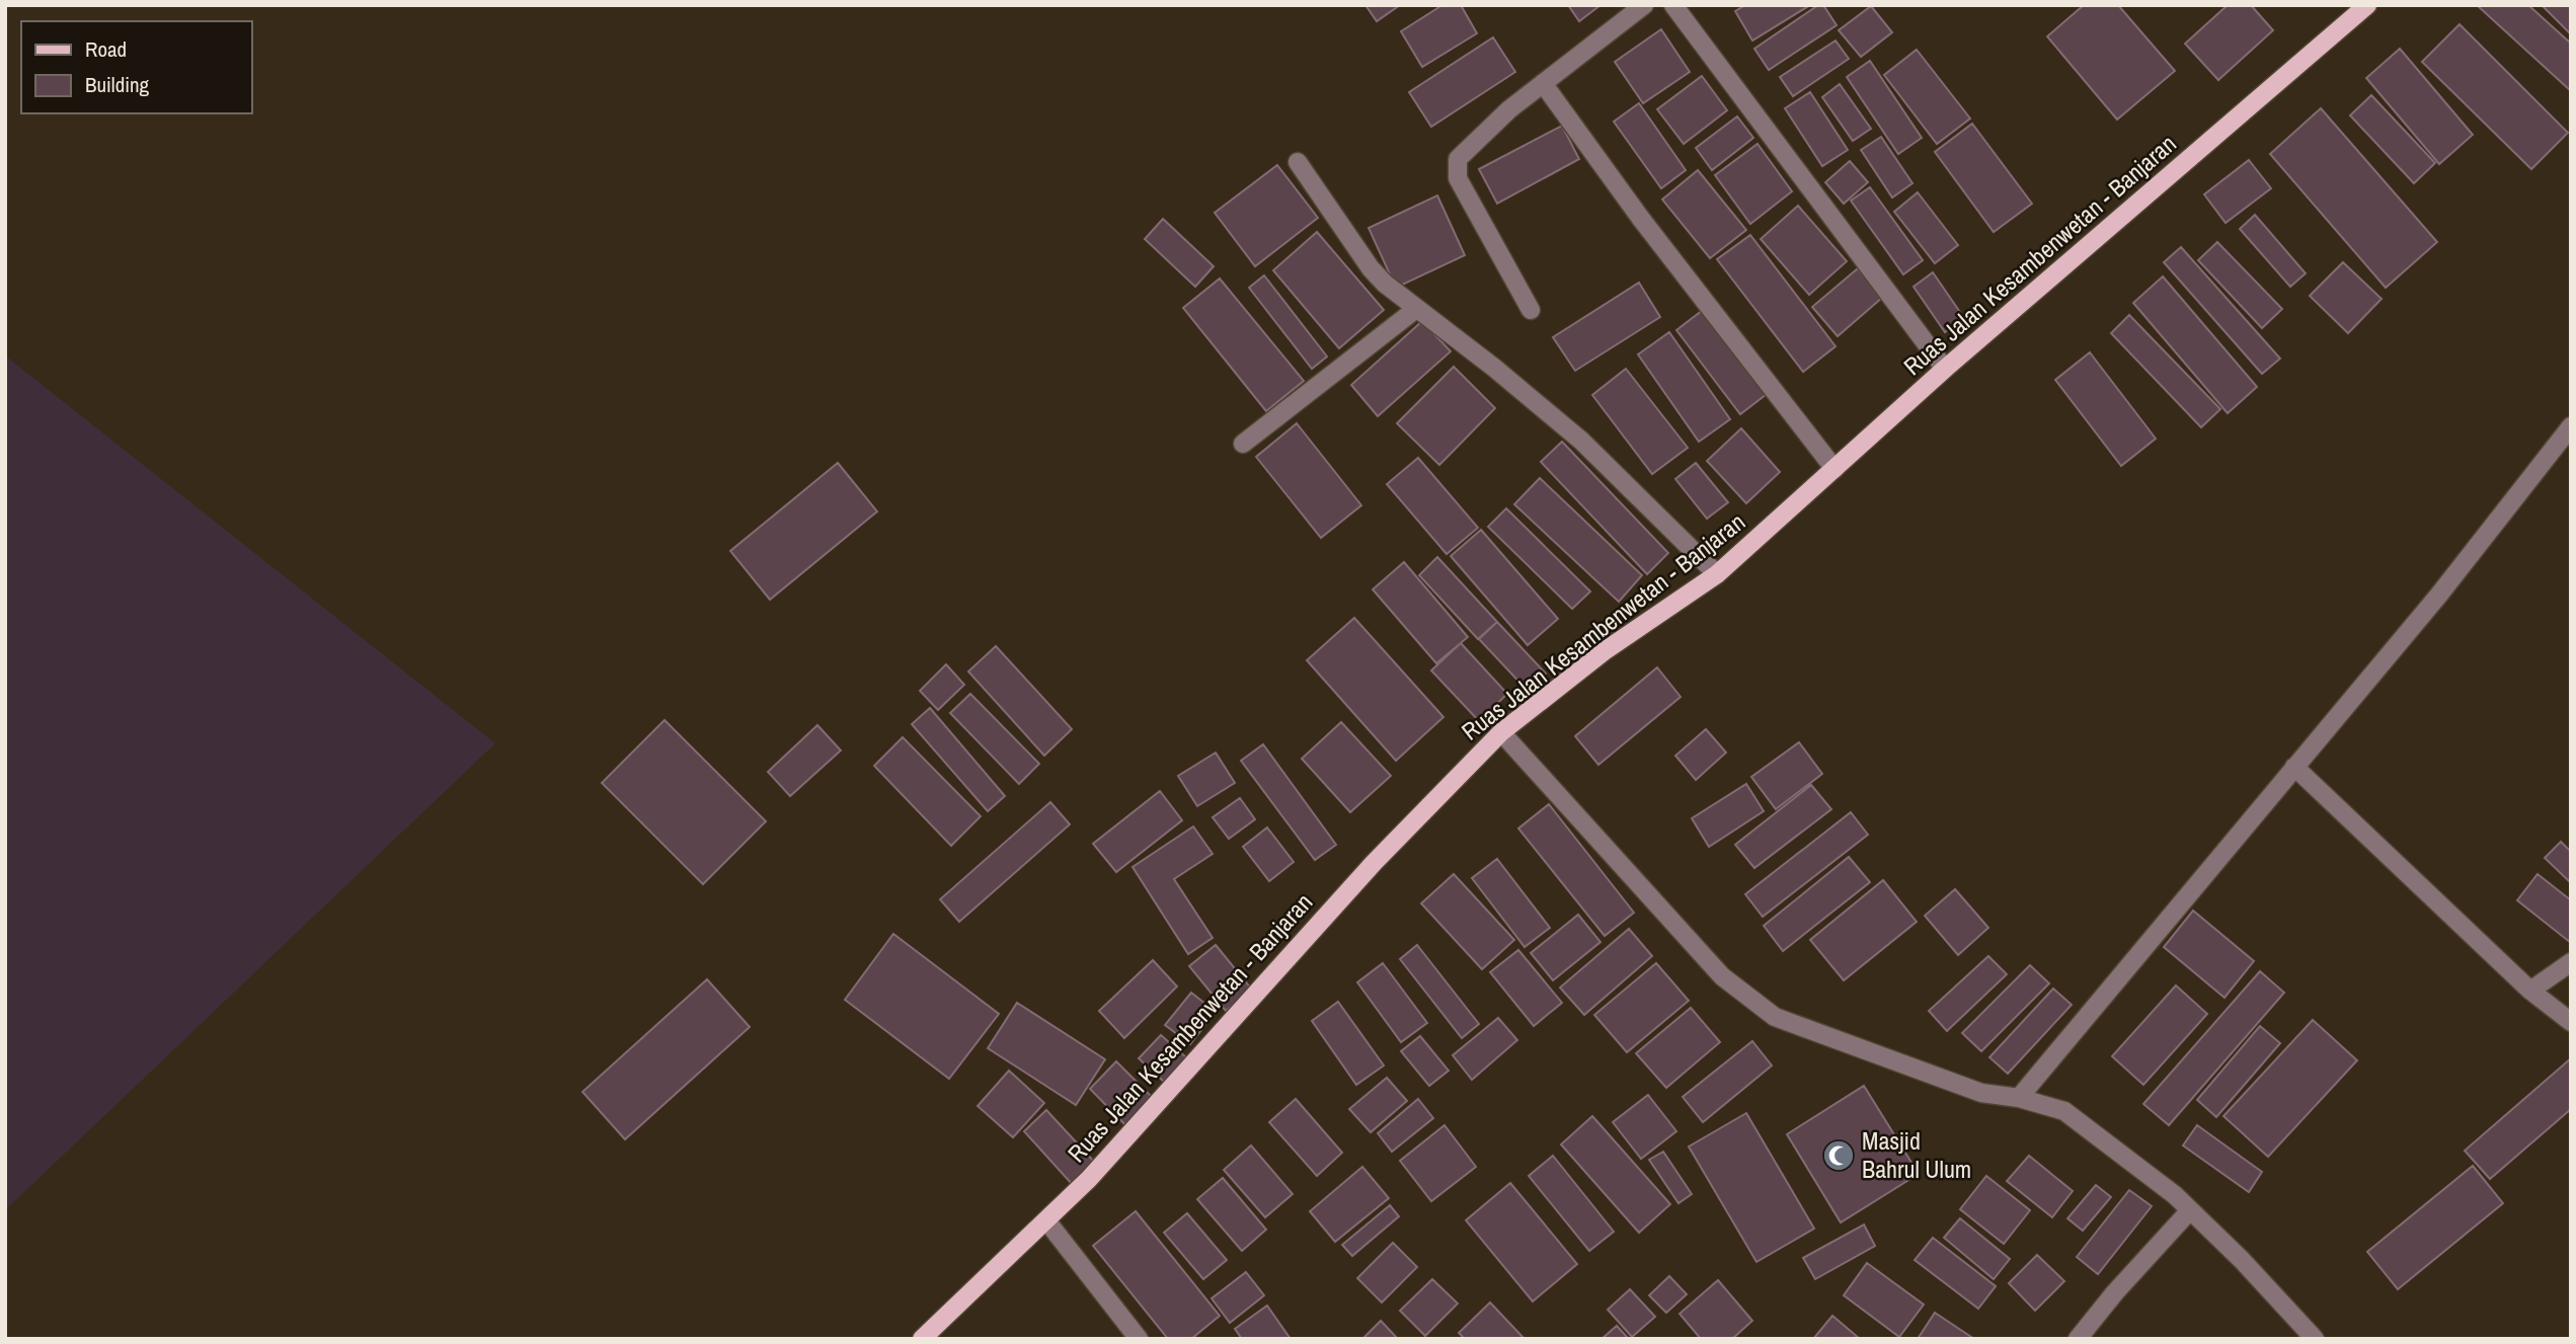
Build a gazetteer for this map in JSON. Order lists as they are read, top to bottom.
{
  "streets": {
    "main road": ["Ruas Jalan Kesambenwetan - Banjaran"]
  },
  "places": {
    "mosque": ["Masjid Bahrul Ulum"]
  },
  "legend": ["Road", "Building"]
}
